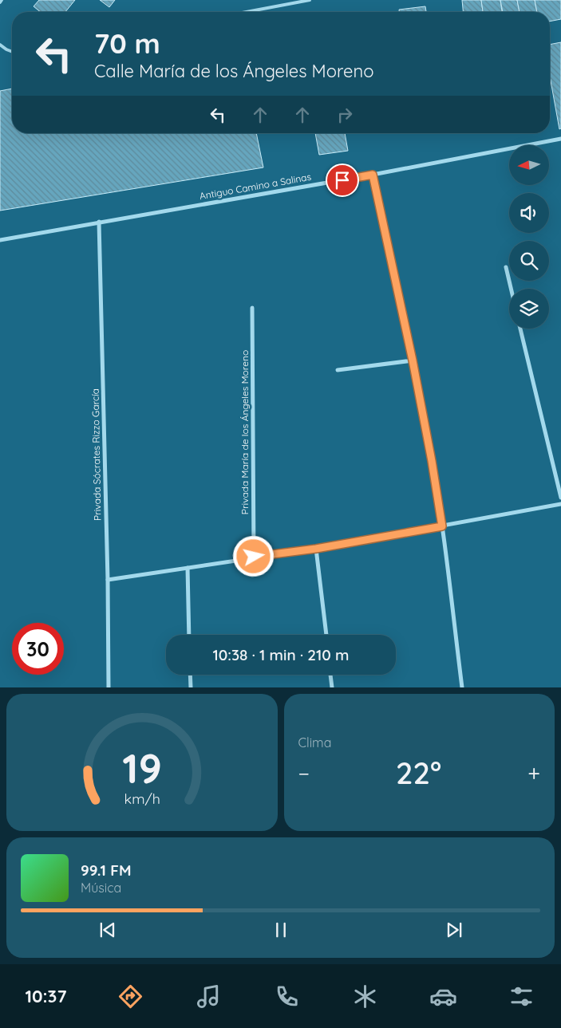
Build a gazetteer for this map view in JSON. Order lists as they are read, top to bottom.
{
  "streets": {
    "street": ["Antiguo Camino a Salinas", "Privada María de los Ángeles Moreno", "Privada Sócrates Rizzo García"]
  },
  "crossings": [
    ["Antiguo Camino a Salinas", "Privada Sócrates Rizzo García"]
  ],
  "north": "left",
  "page": {
    "turn": ["70 m", "Calle María de los Ángeles Moreno"],
    "limit": "30",
    "trip": "10:38 · 1 min · 210 m",
    "tile": "Clima",
    "heat": ["−", "22°", "+"],
    "song": ["99.1 FM", "Música"],
    "tabs": "10:37",
    "gauge": ["19", "km/h"]
  }
}
